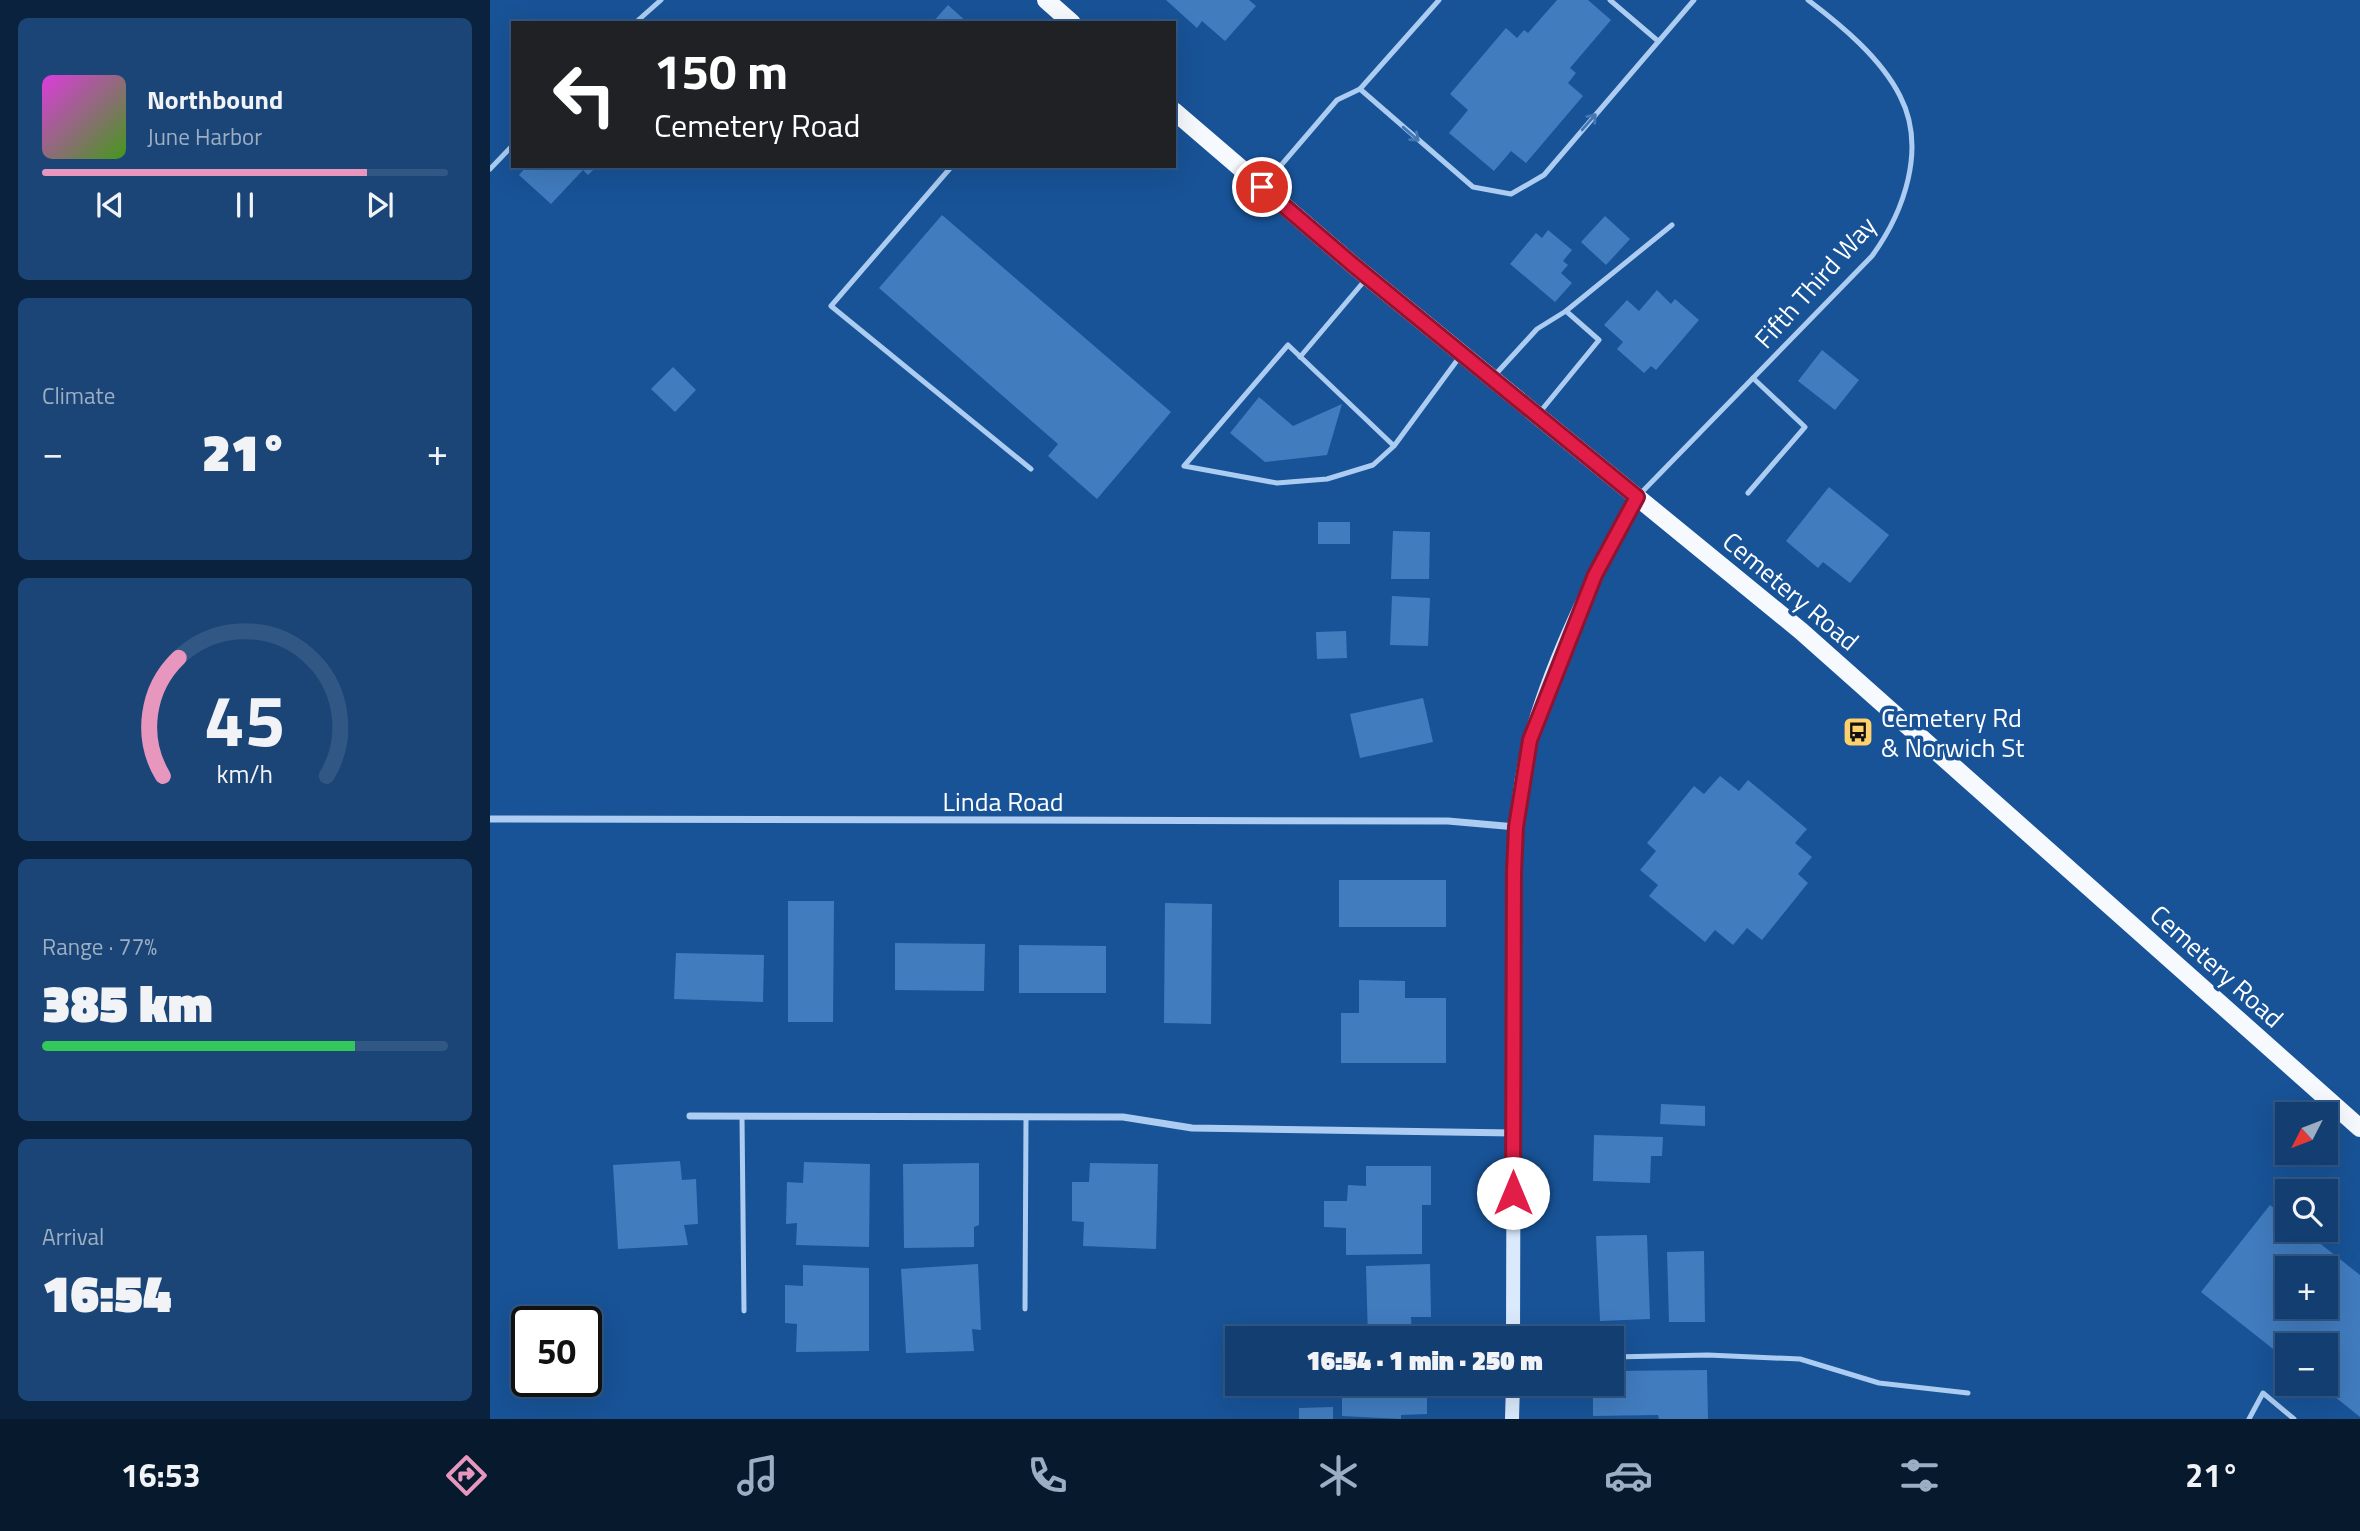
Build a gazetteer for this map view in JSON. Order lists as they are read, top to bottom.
{
  "streets": {
    "main road": ["Cemetery Road"],
    "street": ["Linda Road"],
    "lane": ["Fifth Third Way"]
  },
  "crossings": [
    ["Fifth Third Way", "Cemetery Road"]
  ],
  "places": {
    "bus stop": ["Cemetery Rd & Norwich St"]
  },
  "north": "bottom left",
  "page": {
    "turn": ["150 m", "Cemetery Road"],
    "song": ["Northbound", "June Harbor"],
    "tile": [
      "Climate",
      ["Range · 77%", "385 km"],
      ["Arrival", "16:54"]
    ],
    "heat": ["−", "21°", "+"],
    "map_buttons": ["+", "−"],
    "limit": "50",
    "trip": "16:54 · 1 min · 250 m",
    "tabs": ["16:53", "21°"],
    "gauge": ["45", "km/h"]
  }
}
